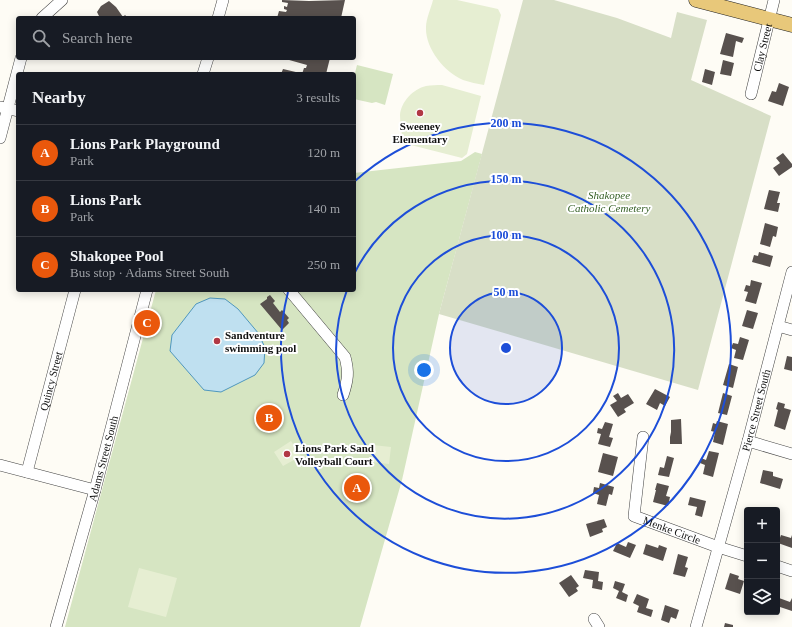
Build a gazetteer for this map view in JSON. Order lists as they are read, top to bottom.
{
  "streets": {
    "street": [
      "Clay Street",
      "Quincy Street",
      "Pierce Street South",
      "Adams Street South",
      "Menke Circle"
    ]
  },
  "crossings": [
    ["Pierce Street South", "Menke Circle"]
  ],
  "parks": ["Shakopee Catholic Cemetery"],
  "places": ["Sweeney Elementary", "Sandventure swimming pool", "Lions Park Sand Volleyball Court"],
  "page": {
    "search": "Search here",
    "heading": ["Nearby", "3 results"],
    "list": [
      {
        "mark": "A",
        "name": "Lions Park Playground",
        "note": "Park",
        "value": "120 m"
      },
      {
        "mark": "B",
        "name": "Lions Park",
        "note": "Park",
        "value": "140 m"
      },
      {
        "mark": "C",
        "name": "Shakopee Pool",
        "note": "Bus stop · Adams Street South",
        "value": "250 m"
      }
    ],
    "pins": ["C", "B", "A"],
    "map_buttons": ["+", "−"]
  },
  "rings": [
    "200 m",
    "150 m",
    "100 m",
    "50 m"
  ]
}
